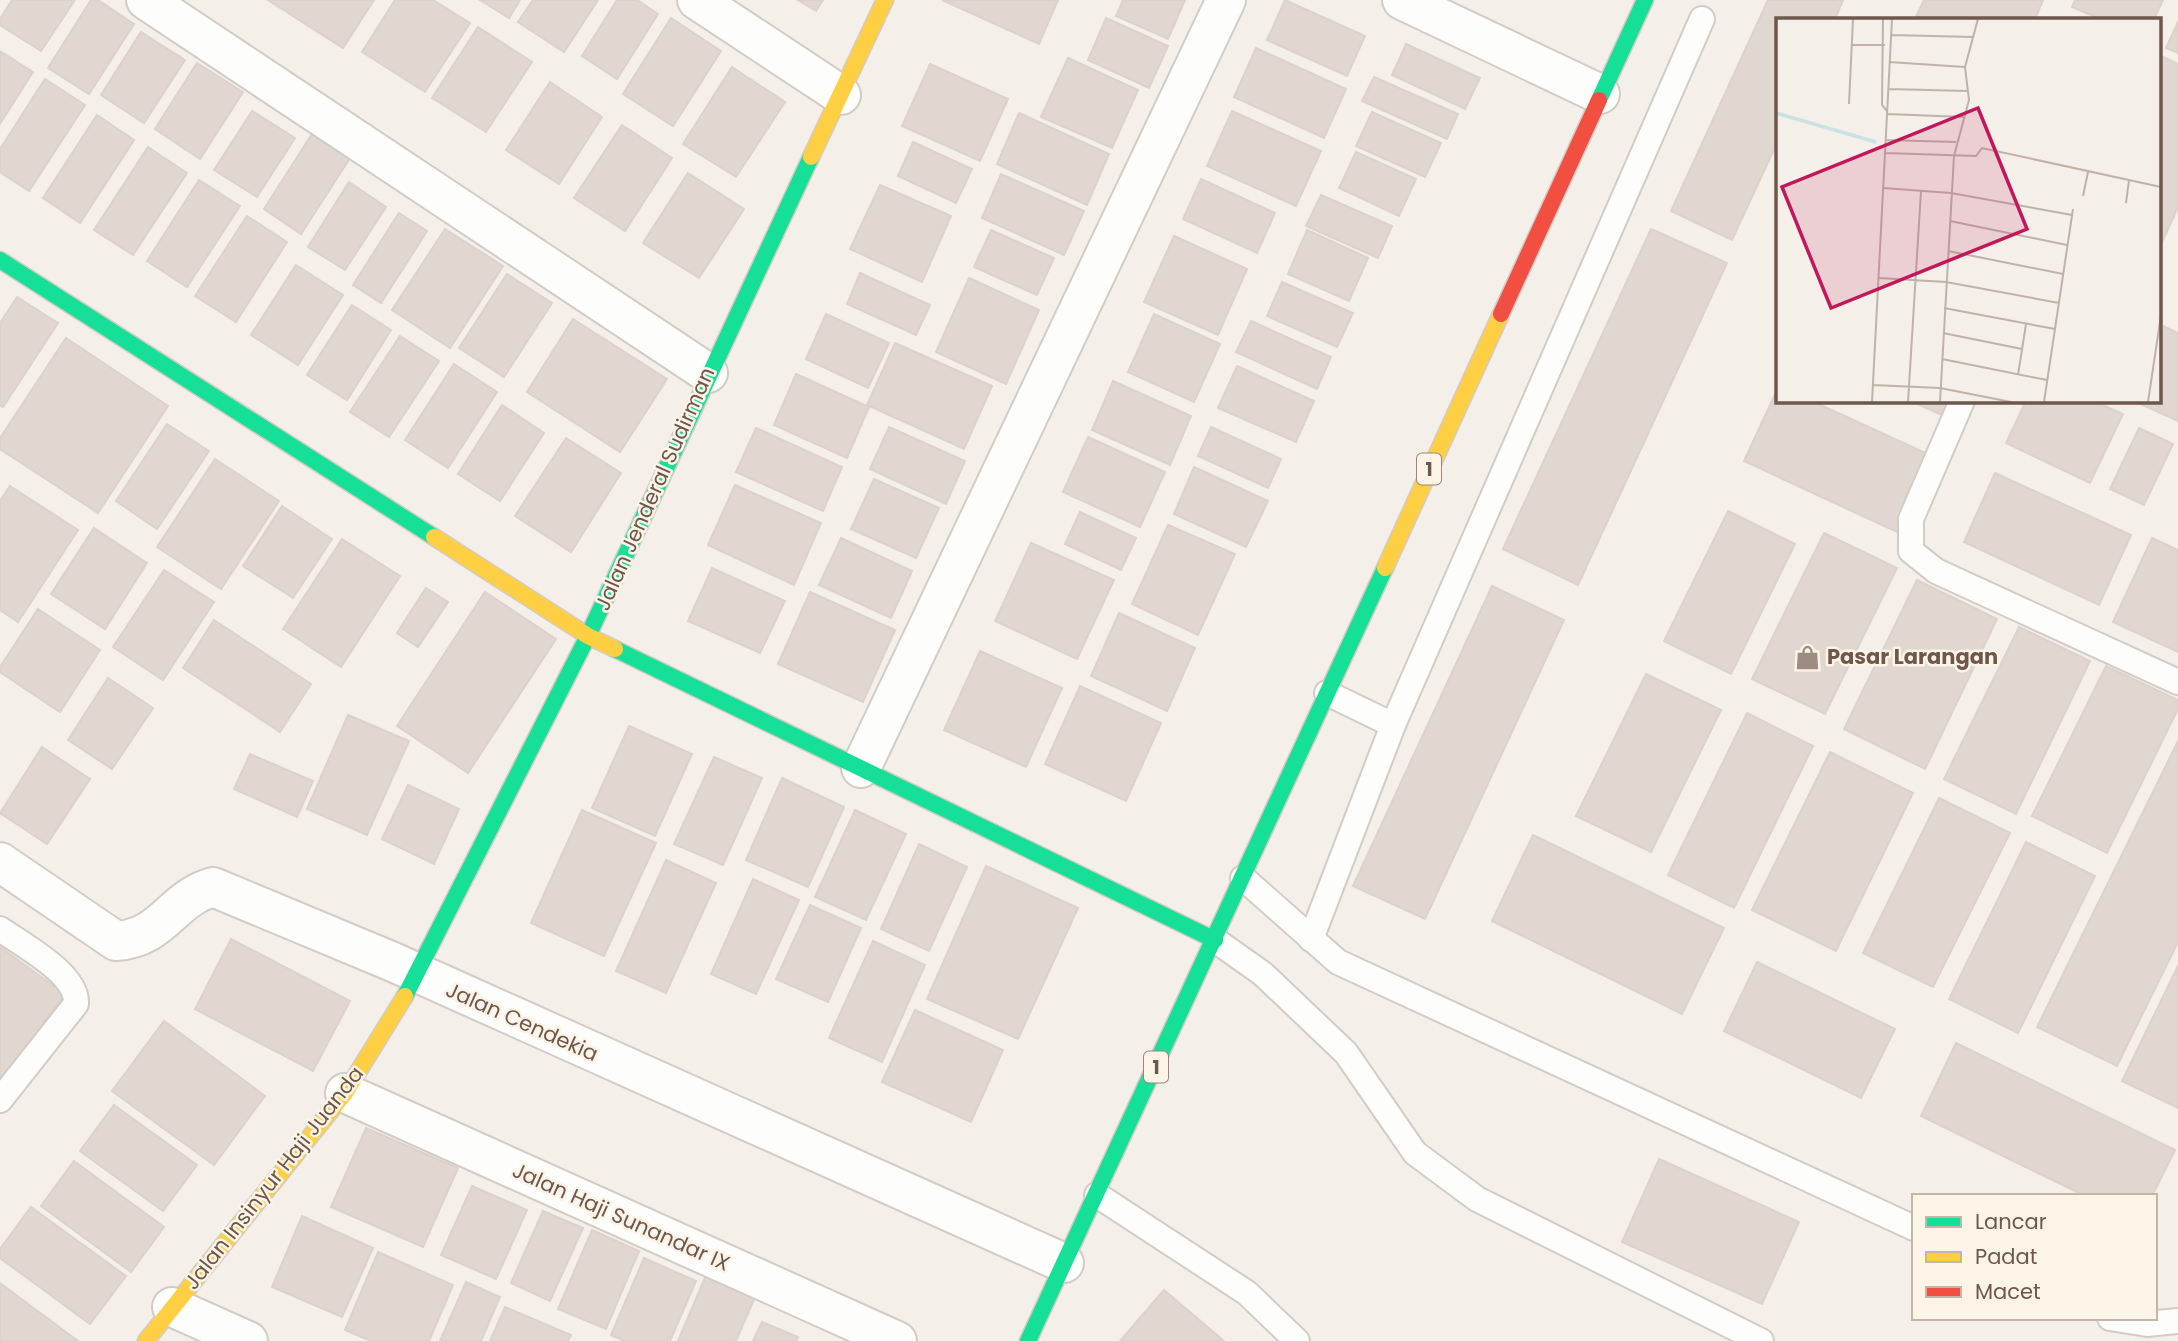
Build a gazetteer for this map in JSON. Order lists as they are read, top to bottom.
{
  "streets": {
    "main road": ["1", "Jalan Jenderal Sudirman", "Jalan Insinyur Haji Juanda"],
    "street": ["Jalan Cendekia", "Jalan Haji Sunandar IX"]
  },
  "crossings": [
    ["1", "Jalan Cendekia"],
    ["Jalan Jenderal Sudirman", "Jalan Cendekia"],
    ["Jalan Jenderal Sudirman", "Jalan Insinyur Haji Juanda"],
    ["Jalan Cendekia", "Jalan Insinyur Haji Juanda"],
    ["Jalan Insinyur Haji Juanda", "Jalan Haji Sunandar IX"]
  ],
  "places": {
    "shop": ["Pasar Larangan"]
  },
  "legend": ["Lancar", "Padat", "Macet"]
}
